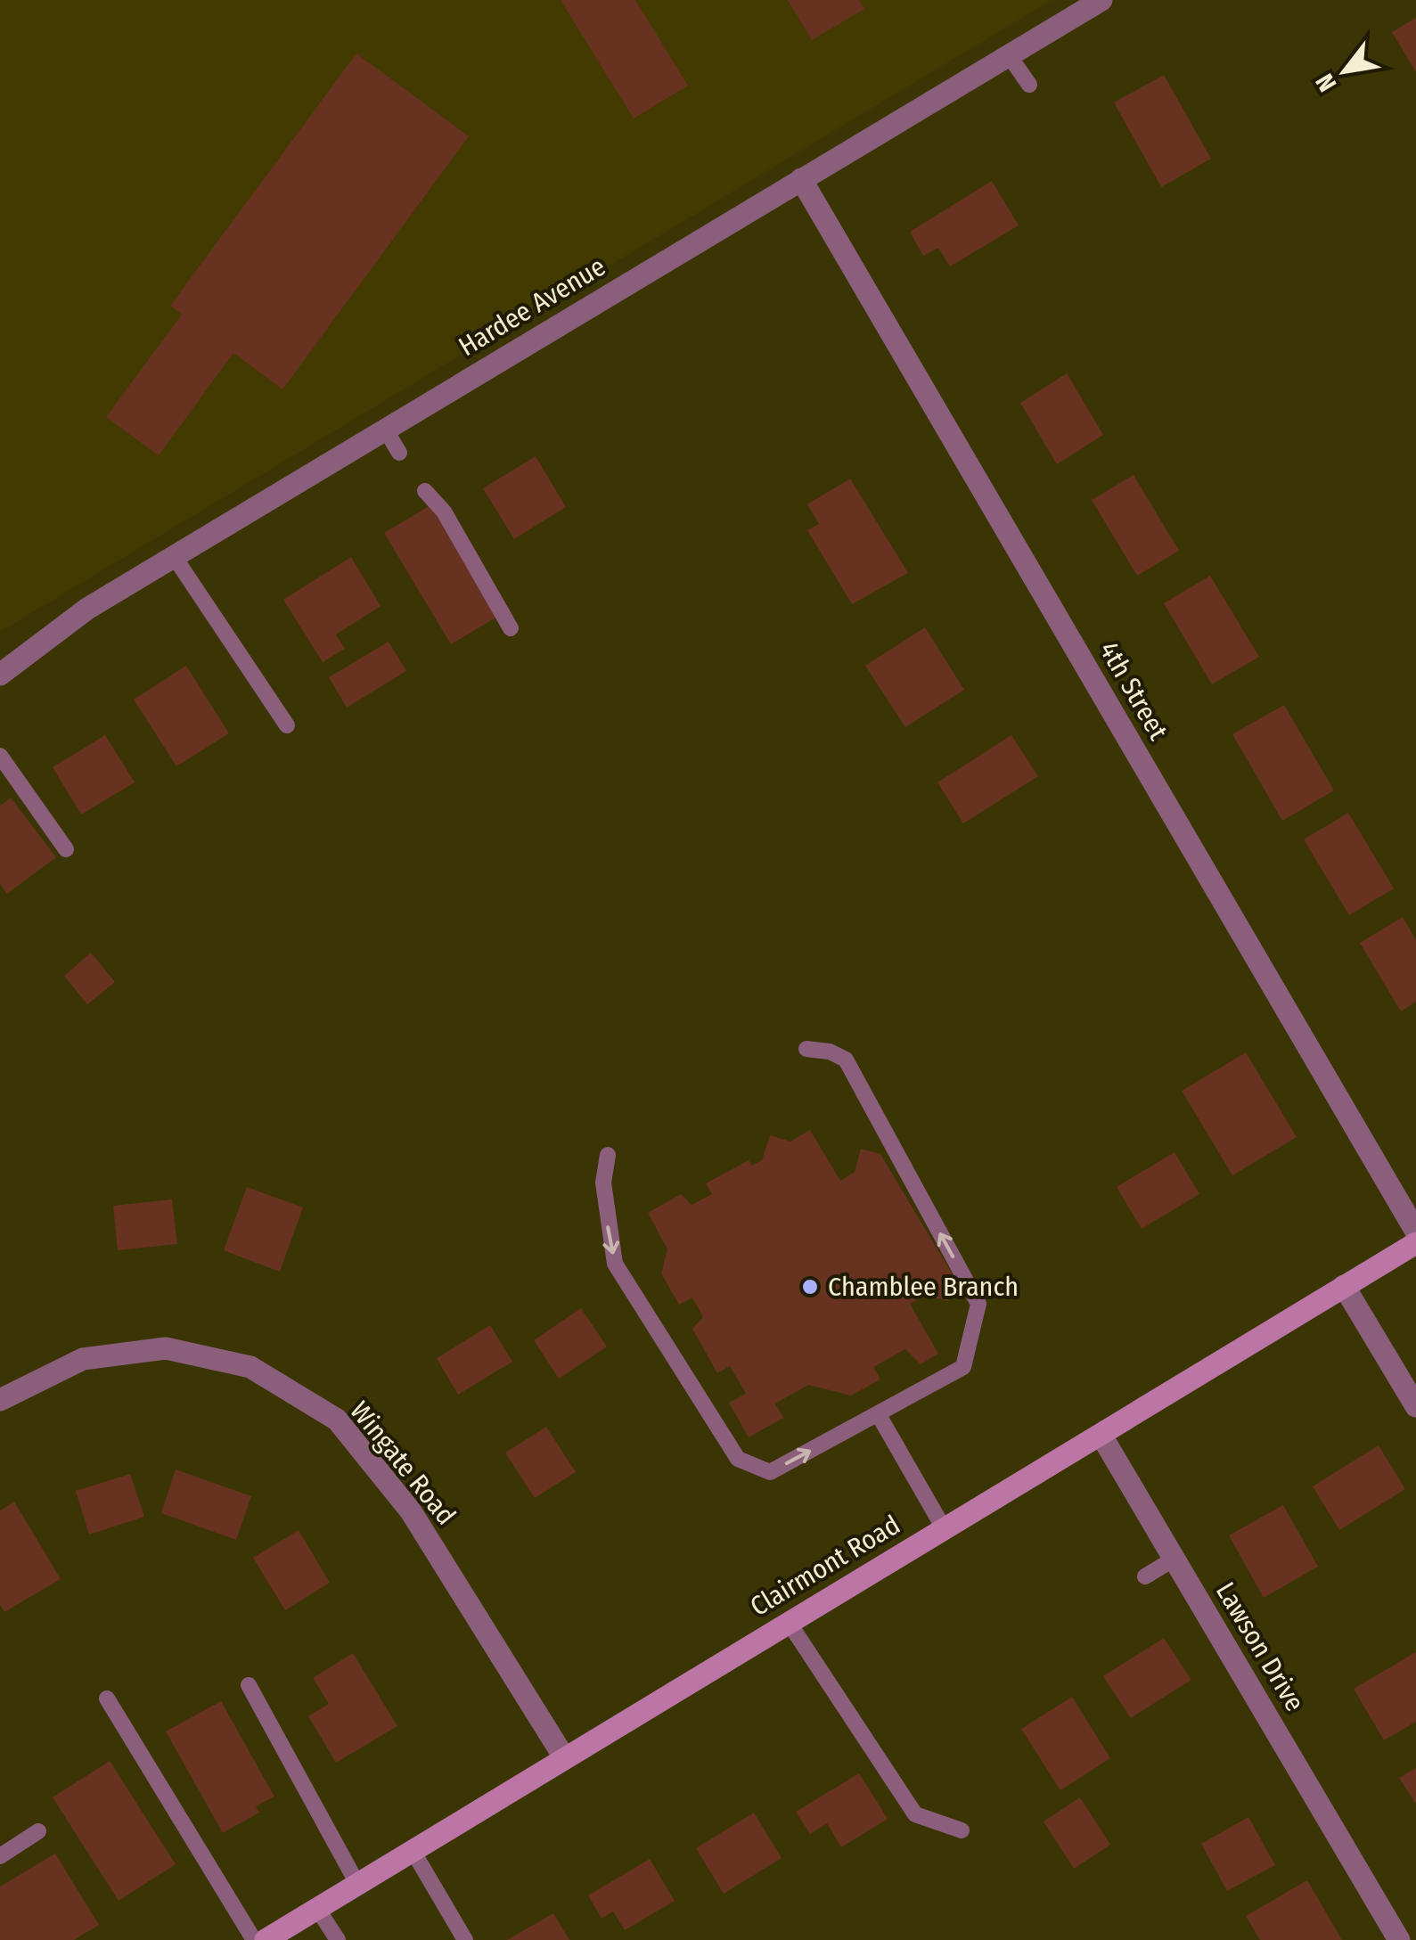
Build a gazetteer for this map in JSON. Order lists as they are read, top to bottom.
{
  "streets": {
    "main road": ["Clairmont Road"],
    "street": [
      "Hardee Avenue",
      "4th Street",
      "Wingate Road",
      "Lawson Drive"
    ]
  },
  "crossings": [
    ["Hardee Avenue", "4th Street"],
    ["Wingate Road", "Clairmont Road"],
    ["Clairmont Road", "Lawson Drive"]
  ],
  "places": ["Chamblee Branch"],
  "north": "bottom left"
}
